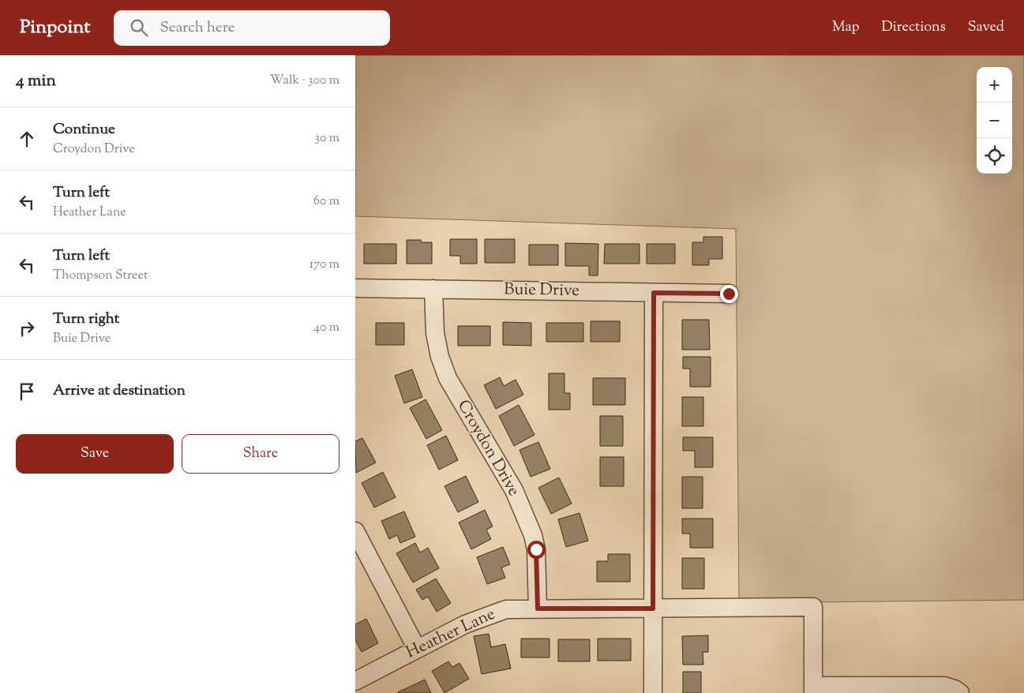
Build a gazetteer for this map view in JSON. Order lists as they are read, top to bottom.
{
  "streets": {
    "street": ["Buie Drive", "Croydon Drive", "Heather Lane"]
  },
  "crossings": [
    ["Buie Drive", "Croydon Drive"],
    ["Croydon Drive", "Heather Lane"]
  ],
  "page": {
    "header": "Pinpoint",
    "search": "Search here",
    "nav": ["Map", "Directions", "Saved"],
    "heading": ["4 min", "Walk · 300 m"],
    "map_buttons": ["+", "−"],
    "list": [
      ["Continue", "Croydon Drive", "30 m"],
      ["Turn left", "Heather Lane", "60 m"],
      ["Turn left", "Thompson Street", "170 m"],
      ["Turn right", "Buie Drive", "40 m"],
      "Arrive at destination"
    ],
    "buttons": ["Save", "Share"]
  }
}
